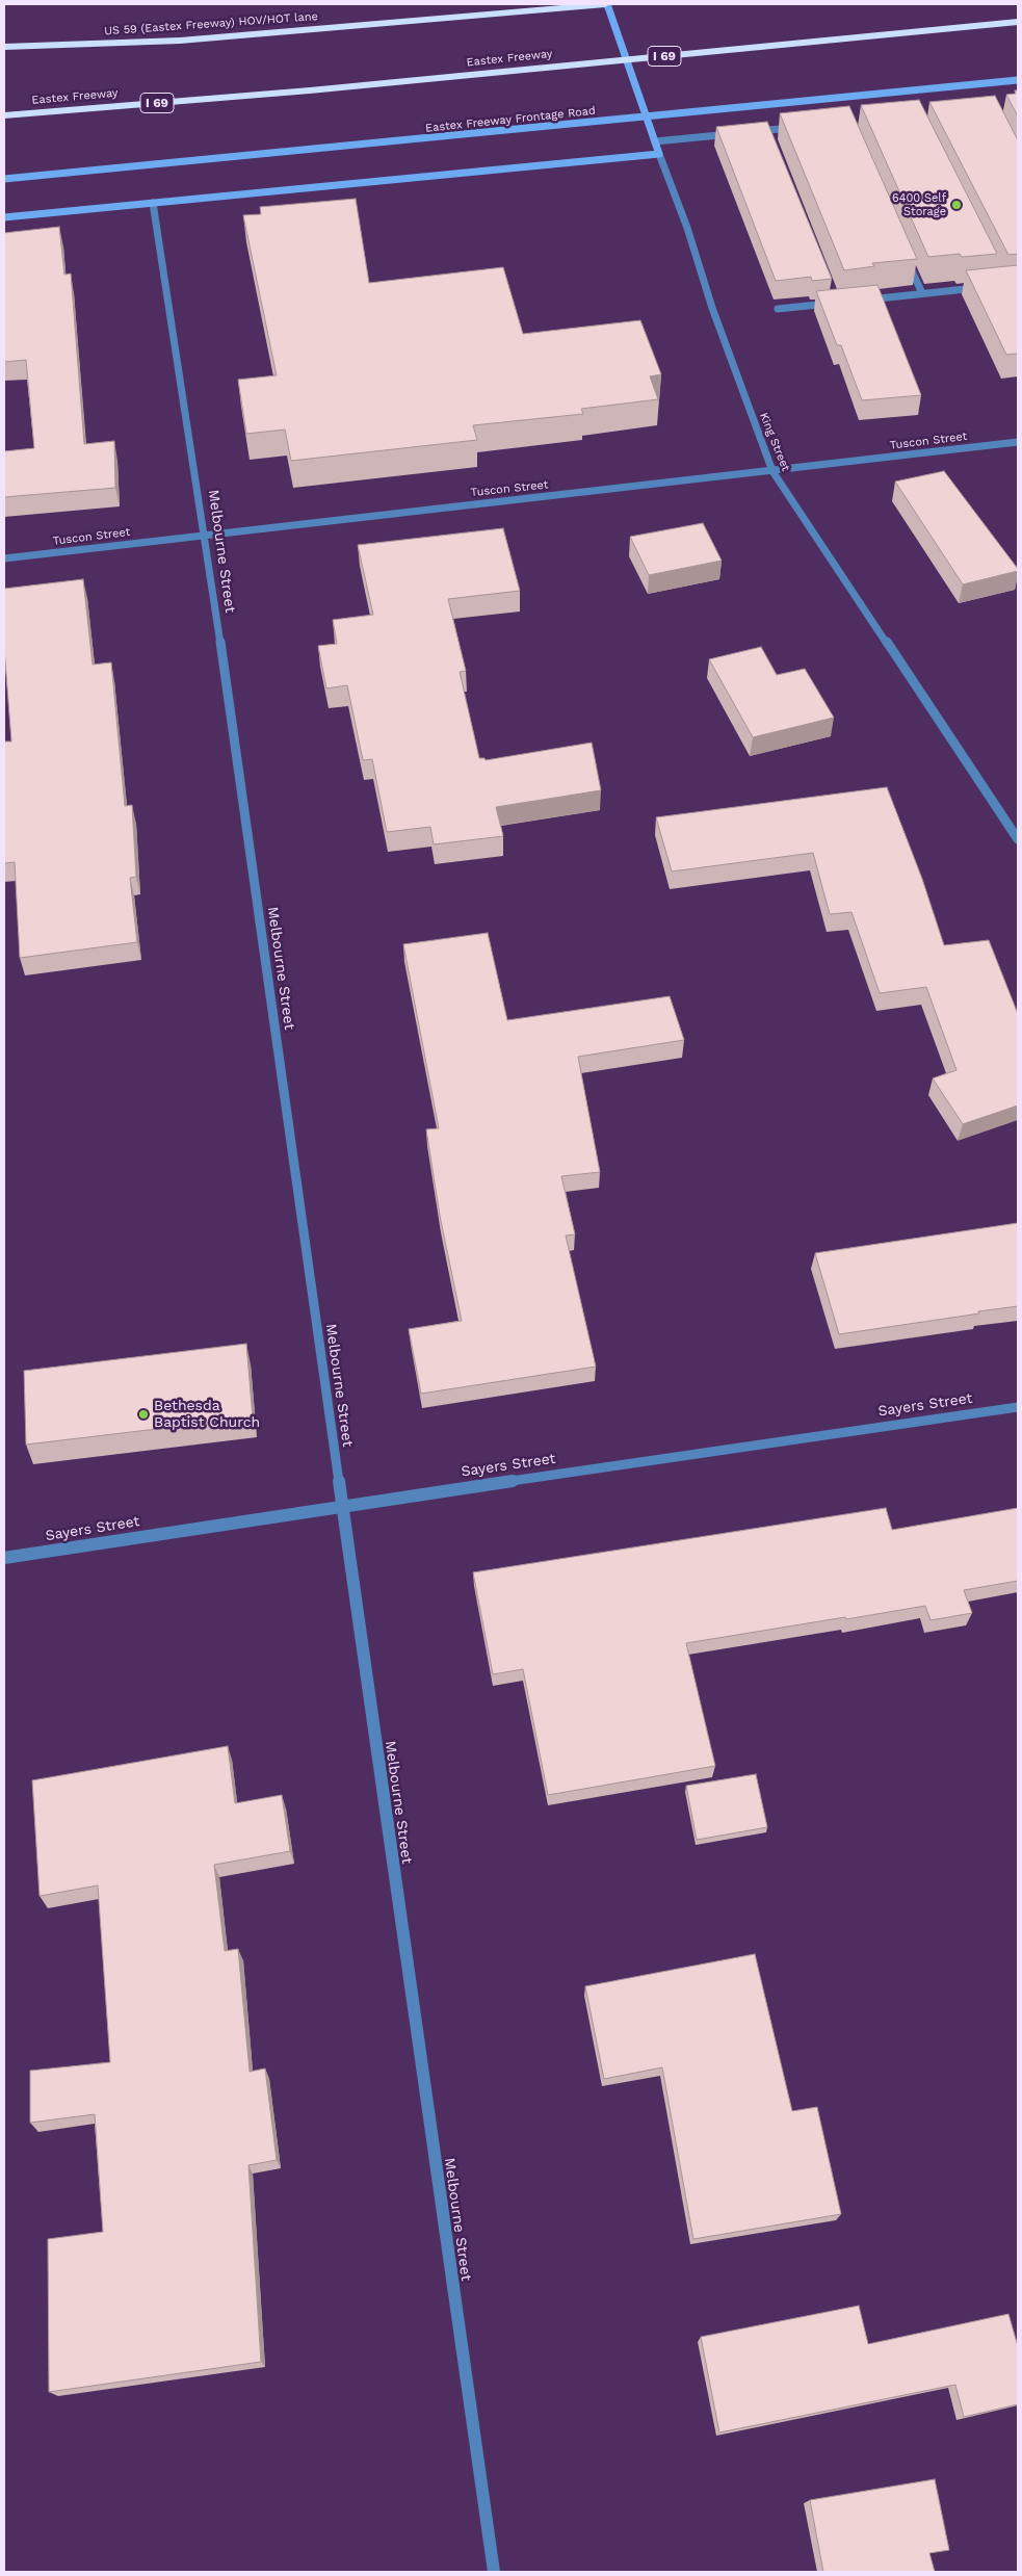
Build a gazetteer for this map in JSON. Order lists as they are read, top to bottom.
{
  "streets": {
    "highway": ["US 59 (Eastex Freeway) HOV/HOT lane", "I 69", "Eastex Freeway"],
    "main road": ["Eastex Freeway Frontage Road", "King Street"],
    "street": ["Tuscon Street", "Melbourne Street", "Sayers Street"]
  },
  "crossings": [
    ["US 59 (Eastex Freeway) HOV/HOT lane", "King Street"],
    ["Tuscon Street", "King Street"],
    ["Tuscon Street", "Melbourne Street"],
    ["Melbourne Street", "Sayers Street"]
  ],
  "places": ["6400 Self Storage", "Bethesda Baptist Church"]
}
